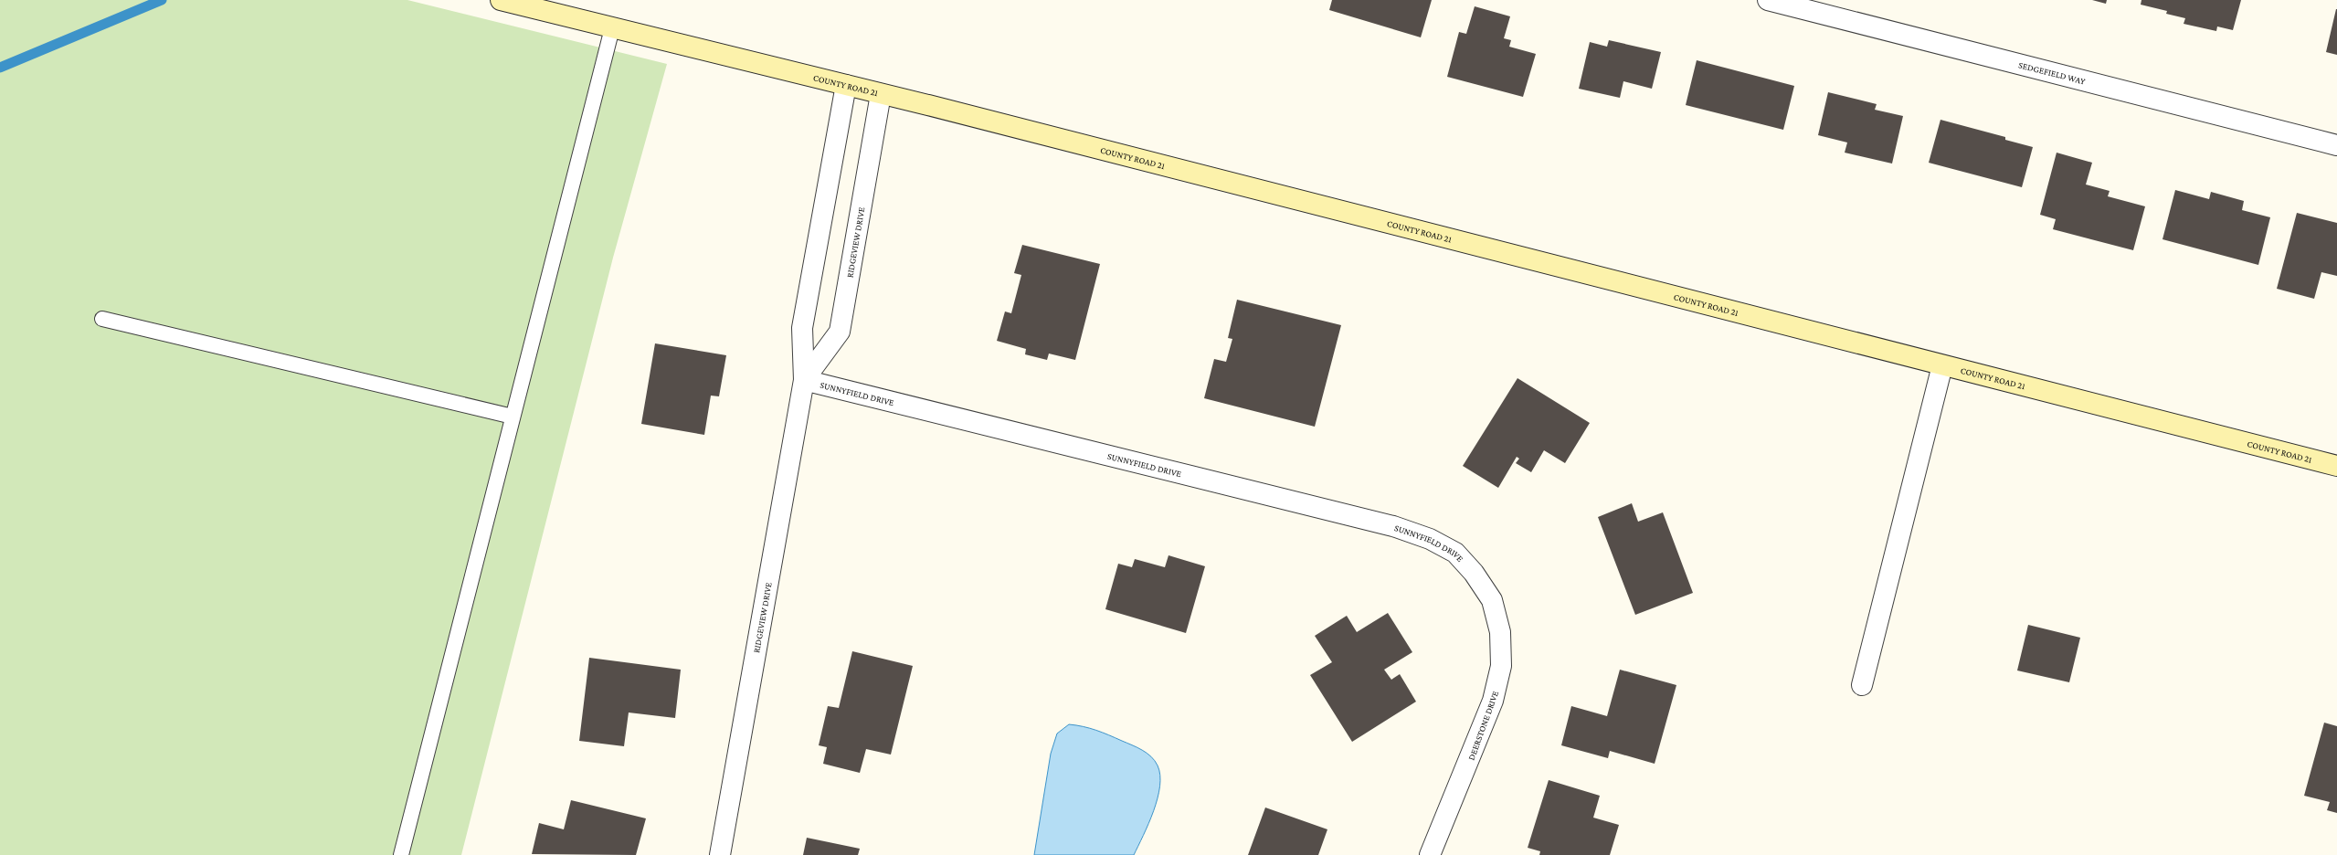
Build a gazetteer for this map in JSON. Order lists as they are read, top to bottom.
{
  "streets": {
    "street": [
      "SEDGEFIELD WAY",
      "COUNTY ROAD 21",
      "RIDGEVIEW DRIVE",
      "SUNNYFIELD DRIVE",
      "DEERSTONE DRIVE"
    ]
  },
  "crossings": [
    ["COUNTY ROAD 21", "RIDGEVIEW DRIVE"],
    ["RIDGEVIEW DRIVE", "SUNNYFIELD DRIVE"],
    ["SUNNYFIELD DRIVE", "DEERSTONE DRIVE"]
  ]
}
